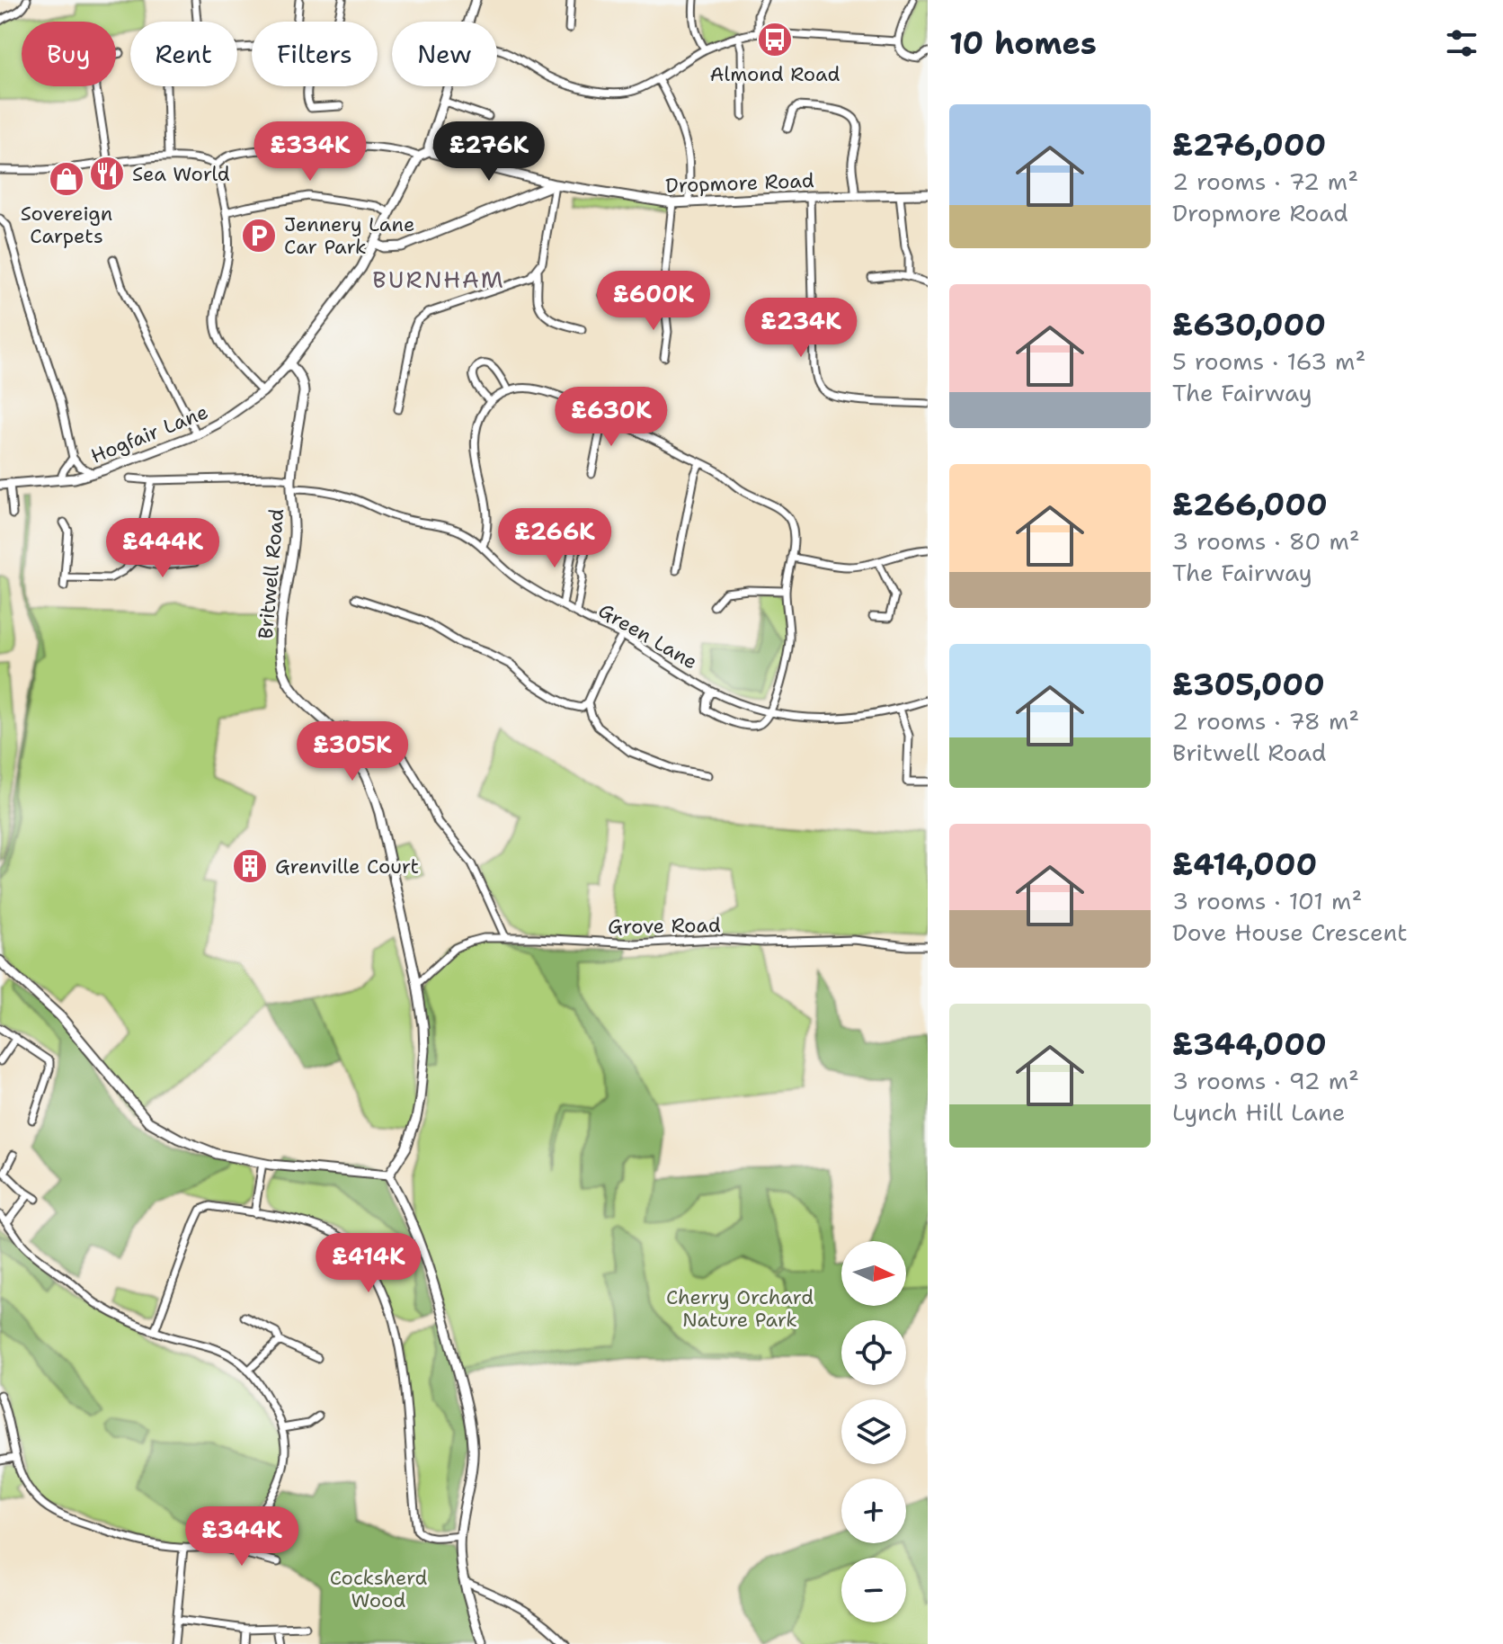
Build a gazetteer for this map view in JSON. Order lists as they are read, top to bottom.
{
  "streets": {
    "street": [
      "Dropmore Road",
      "Hogfair Lane",
      "Britwell Road",
      "Green Lane",
      "Grove Road"
    ]
  },
  "crossings": [
    ["Hogfair Lane", "Britwell Road"],
    ["Britwell Road", "Green Lane"],
    ["Britwell Road", "Grove Road"]
  ],
  "districts": ["BURNHAM"],
  "parks": ["Cherry Orchard Nature Park", "Cocksherd Wood"],
  "places": {
    "bus stop": ["Almond Road"],
    "restaurant": ["Sea World"],
    "shop": ["Sovereign Carpets"],
    "parking": ["Jennery Lane Car Park"],
    "building": ["Grenville Court"]
  },
  "north": "right",
  "page": {
    "heading": "10 homes",
    "chip": [
      "Buy",
      "Rent",
      "Filters",
      "New"
    ],
    "list": [
      {
        "name": "£276,000",
        "note": "2 rooms · 72 m² · Dropmore Road"
      },
      {
        "name": "£630,000",
        "note": "5 rooms · 163 m² · The Fairway"
      },
      {
        "name": "£266,000",
        "note": "3 rooms · 80 m² · The Fairway"
      },
      {
        "name": "£305,000",
        "note": "2 rooms · 78 m² · Britwell Road"
      },
      {
        "name": "£414,000",
        "note": "3 rooms · 101 m² · Dove House Crescent"
      },
      {
        "name": "£344,000",
        "note": "3 rooms · 92 m² · Lynch Hill Lane"
      }
    ],
    "price": [
      "£334K",
      "£276K",
      "£600K",
      "£234K",
      "£630K",
      "£266K",
      "£444K",
      "£305K",
      "£414K",
      "£344K"
    ],
    "map_buttons": ["+", "−"]
  }
}
